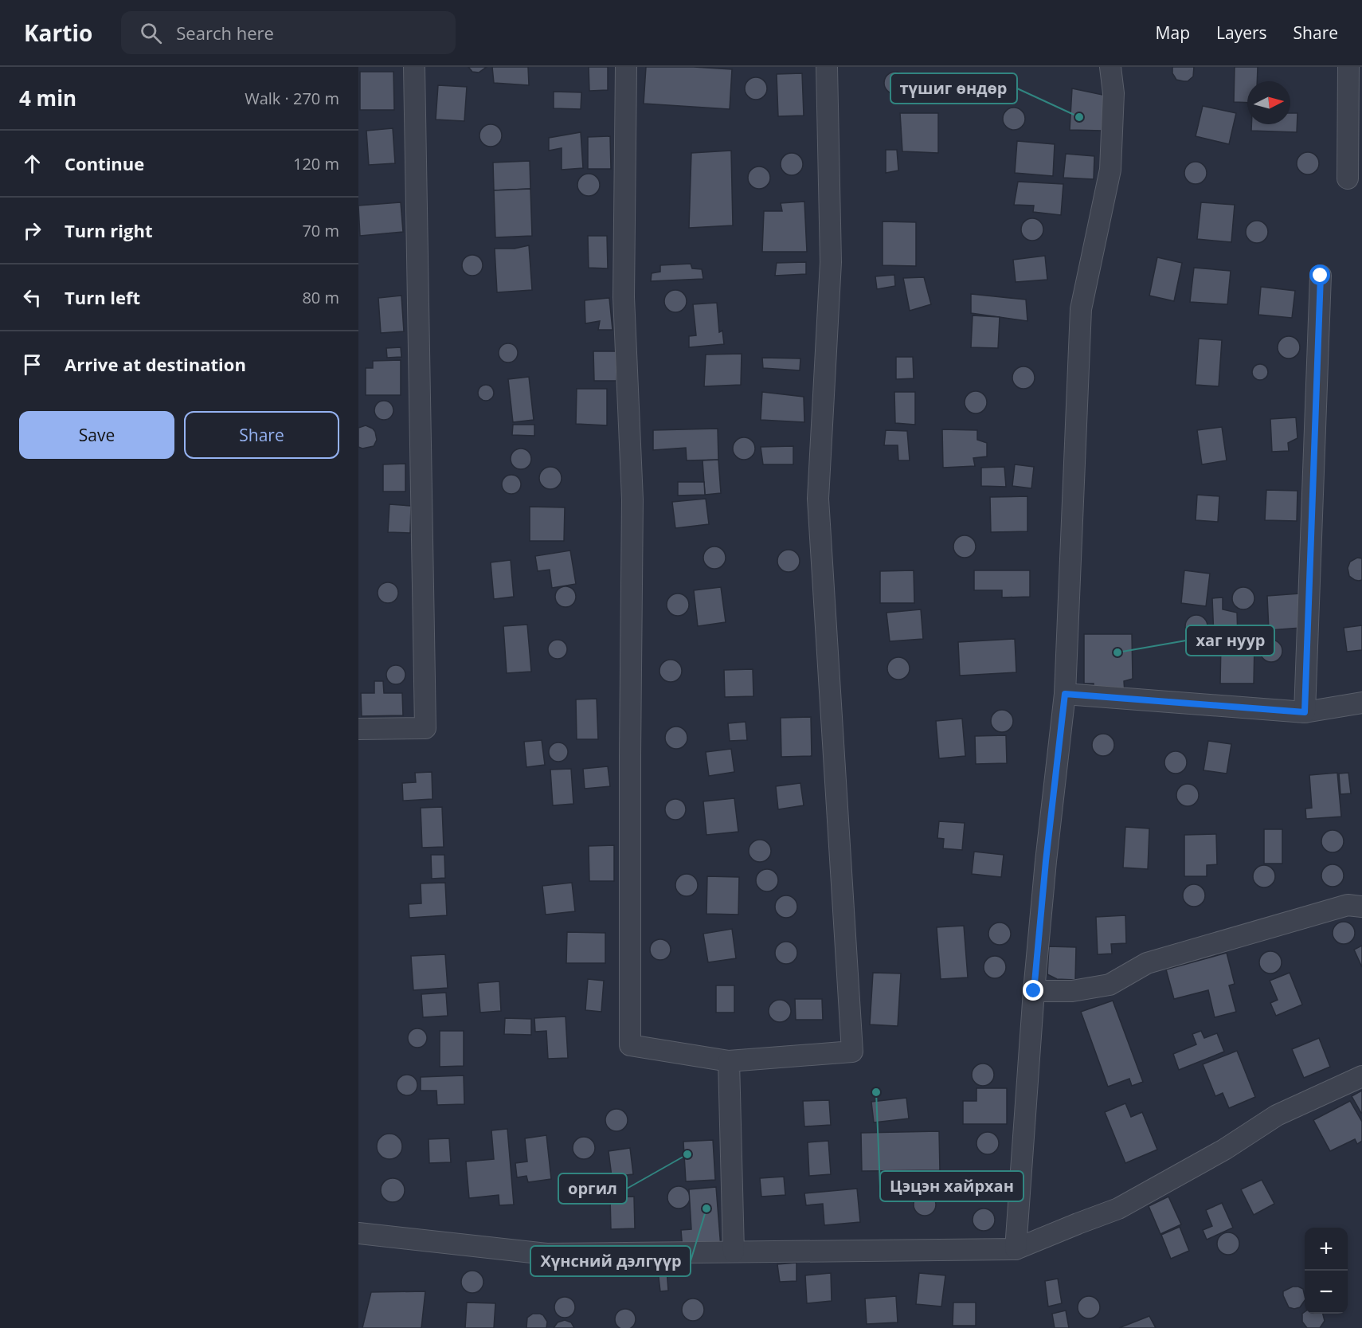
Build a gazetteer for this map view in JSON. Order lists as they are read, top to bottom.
{
  "places": [
    "түшиг өндөр",
    "хаг нуур",
    "Цэцэн хайрхан",
    "оргил",
    "Хүнсний дэлгүүр"
  ],
  "north": "right",
  "page": {
    "header": "Kartio",
    "search": "Search here",
    "nav": ["Map", "Layers", "Share"],
    "heading": ["4 min", "Walk · 270 m"],
    "list": [
      ["Continue", "120 m"],
      ["Turn right", "70 m"],
      ["Turn left", "80 m"],
      "Arrive at destination"
    ],
    "buttons": ["Save", "Share"],
    "map_buttons": ["+", "−"]
  }
}
